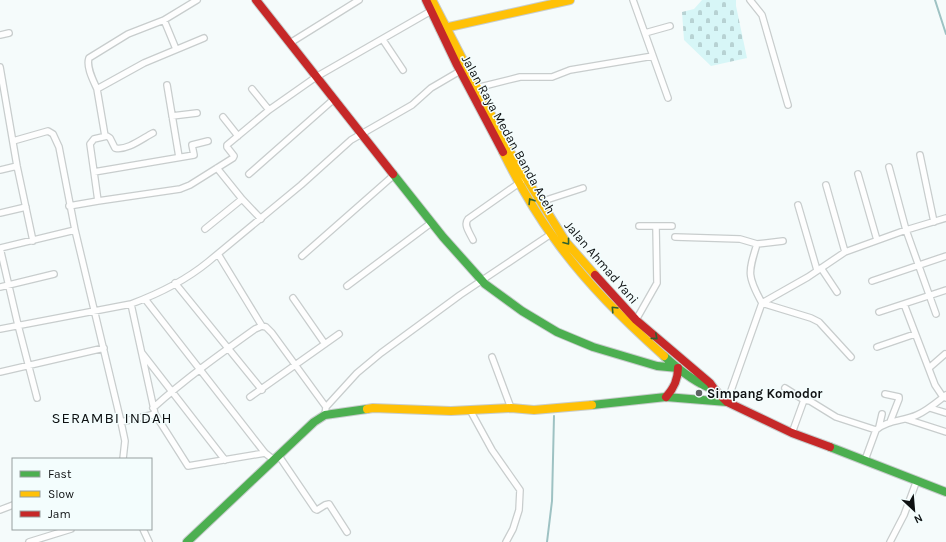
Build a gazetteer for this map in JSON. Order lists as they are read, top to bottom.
{
  "streets": {
    "main road": ["Jalan Raya Medan Banda Aceh", "Jalan Ahmad Yani"]
  },
  "crossings": [
    ["Jalan Raya Medan Banda Aceh", "Jalan Ahmad Yani"]
  ],
  "districts": ["SERAMBI INDAH"],
  "places": ["Simpang Komodor"],
  "legend": ["Fast", "Slow", "Jam"],
  "north": "bottom right"
}
